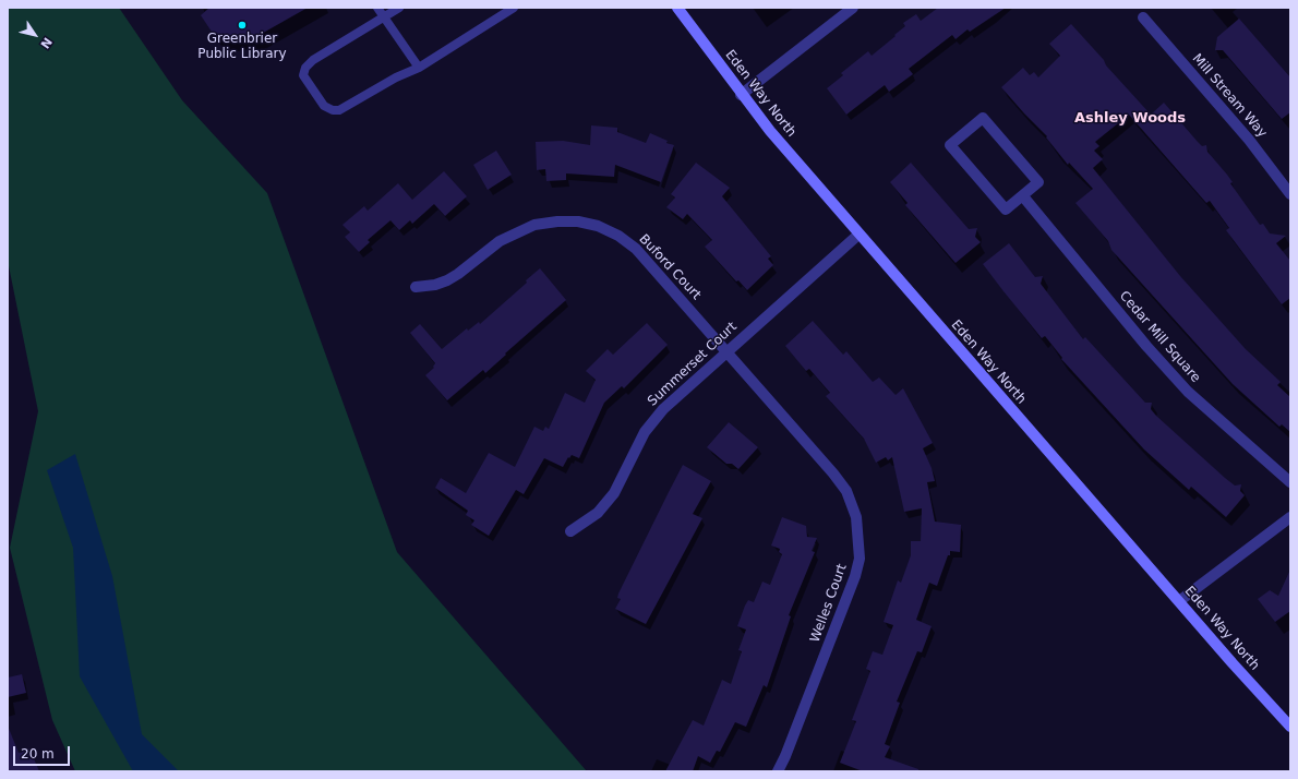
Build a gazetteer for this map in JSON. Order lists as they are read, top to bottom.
{
  "streets": {
    "street": [
      "Eden Way North",
      "Mill Stream Way",
      "Buford Court",
      "Cedar Mill Square",
      "Summerset Court",
      "Welles Court"
    ]
  },
  "crossings": [
    ["Eden Way North", "Summerset Court"],
    ["Buford Court", "Summerset Court"],
    ["Buford Court", "Welles Court"],
    ["Summerset Court", "Welles Court"]
  ],
  "districts": ["Ashley Woods"],
  "places": ["Greenbrier Public Library"],
  "scale_bar": "20 m",
  "north": "bottom right"
}
